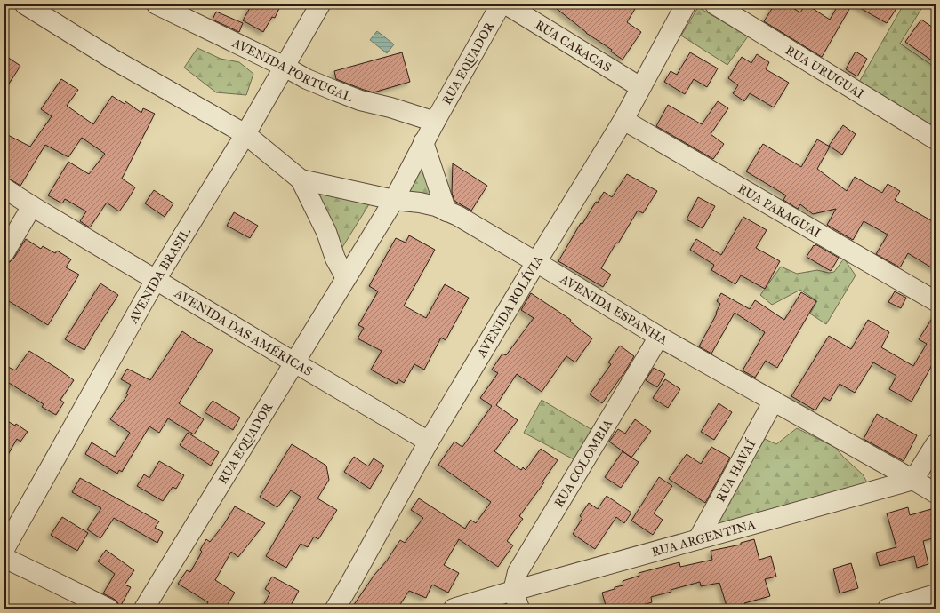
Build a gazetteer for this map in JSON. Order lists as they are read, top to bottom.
{
  "streets": {
    "street": [
      "RUA CARACAS",
      "RUA EQUADOR",
      "AVENIDA PORTUGAL",
      "RUA URUGUAI",
      "RUA PARAGUAI",
      "AVENIDA BRASIL",
      "AVENIDA BOLÍVIA",
      "AVENIDA ESPANHA",
      "AVENIDA DAS AMÉRICAS",
      "RUA COLOMBIA",
      "RUA HAVAÍ",
      "RUA ARGENTINA"
    ]
  },
  "crossings": [
    ["RUA CARACAS", "AVENIDA BOLÍVIA"],
    ["RUA EQUADOR", "AVENIDA PORTUGAL"],
    ["RUA EQUADOR", "AVENIDA ESPANHA"],
    ["RUA EQUADOR", "AVENIDA DAS AMÉRICAS"],
    ["AVENIDA PORTUGAL", "AVENIDA BRASIL"],
    ["RUA PARAGUAI", "AVENIDA BOLÍVIA"],
    ["AVENIDA BRASIL", "AVENIDA DAS AMÉRICAS"],
    ["AVENIDA BOLÍVIA", "AVENIDA ESPANHA"],
    ["AVENIDA BOLÍVIA", "AVENIDA DAS AMÉRICAS"],
    ["AVENIDA ESPANHA", "RUA COLOMBIA"],
    ["AVENIDA ESPANHA", "RUA HAVAÍ"],
    ["AVENIDA ESPANHA", "RUA ARGENTINA"],
    ["RUA COLOMBIA", "RUA ARGENTINA"],
    ["RUA HAVAÍ", "RUA ARGENTINA"]
  ]
}
